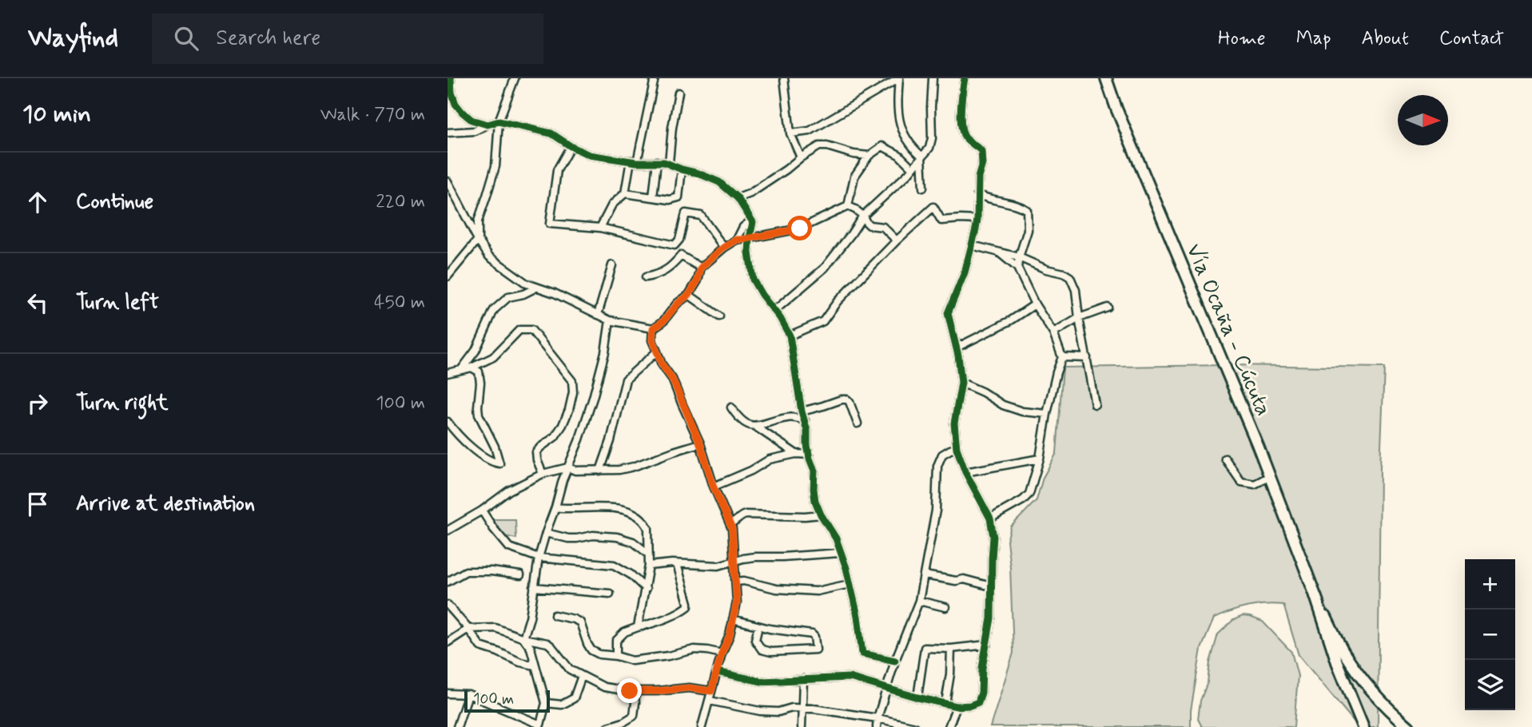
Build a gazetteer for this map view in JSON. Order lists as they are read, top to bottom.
{
  "streets": {
    "main road": ["Vía Ocaña - Cúcuta"]
  },
  "scale_bar": "100 m",
  "north": "right",
  "page": {
    "header": "Wayfind",
    "search": "Search here",
    "nav": [
      "Home",
      "Map",
      "About",
      "Contact"
    ],
    "heading": ["10 min", "Walk · 770 m"],
    "list": [
      ["Continue", "220 m"],
      ["Turn left", "450 m"],
      ["Turn right", "100 m"],
      "Arrive at destination"
    ],
    "map_buttons": ["+", "−"],
    "scale": "100 m"
  }
}
